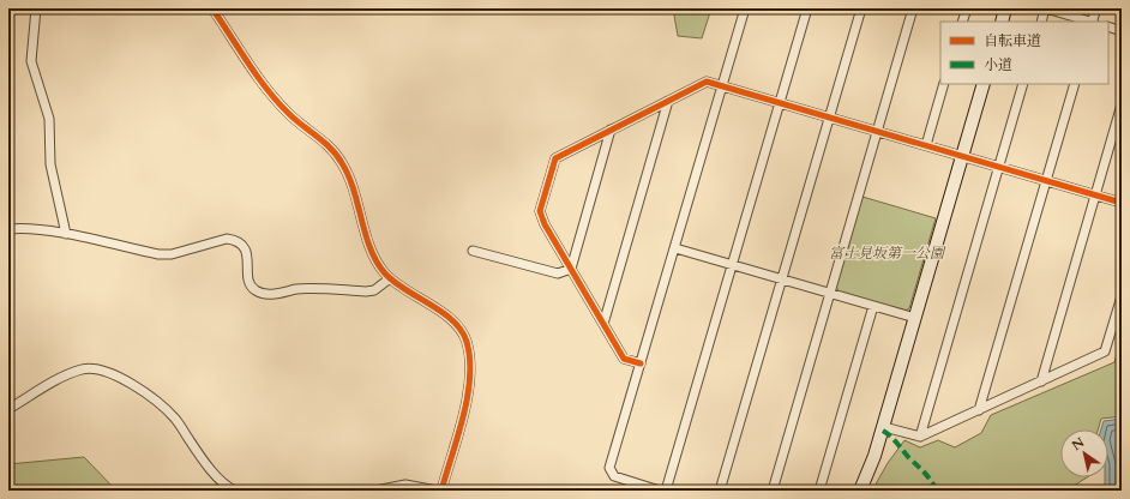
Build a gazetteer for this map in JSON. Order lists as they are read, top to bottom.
{
  "parks": ["富士見坂第一公園"],
  "legend": ["自転車道", "小道"],
  "north": "top left"
}
